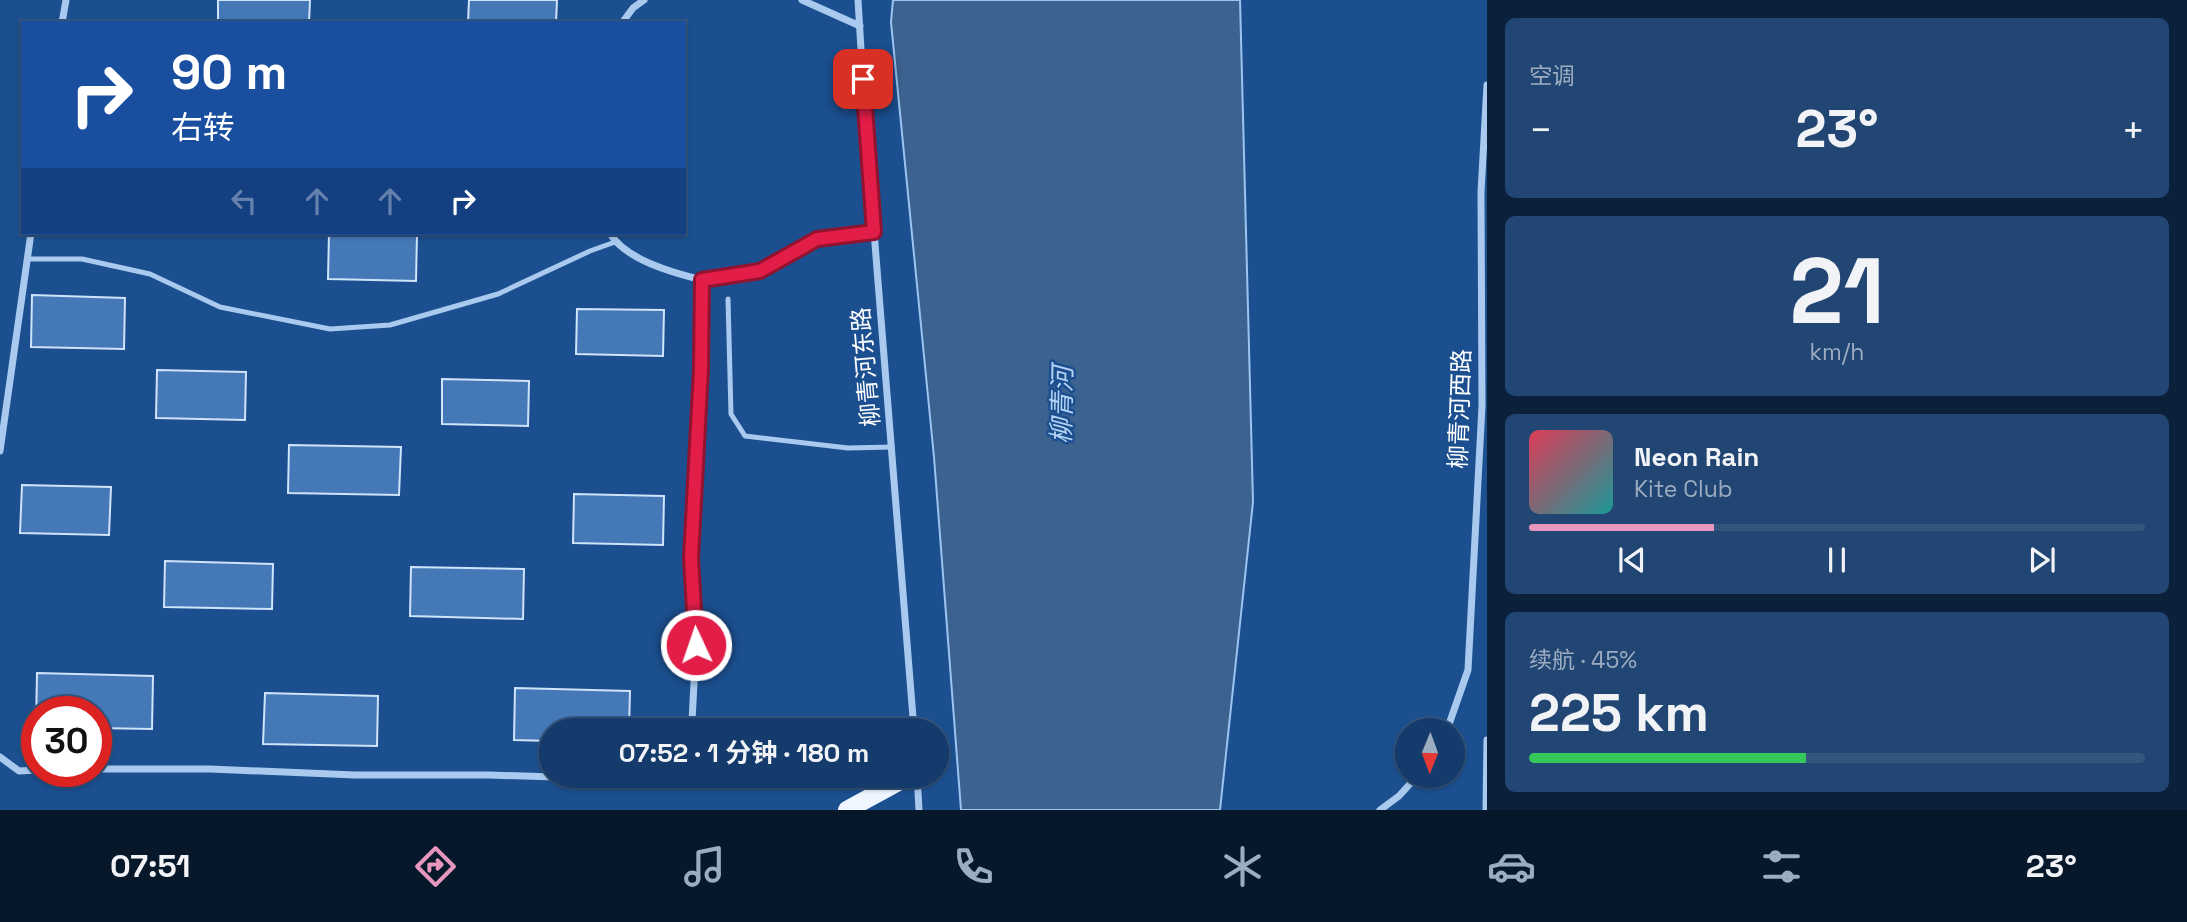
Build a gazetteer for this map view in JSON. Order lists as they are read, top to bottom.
{
  "streets": {
    "street": ["柳青河东路", "柳青河西路"]
  },
  "water": ["柳青河"],
  "north": "bottom",
  "page": {
    "tile": [
      "空调",
      ["21", "km/h"],
      ["续航 · 45%", "225 km"]
    ],
    "turn": ["90 m", "右转"],
    "heat": ["−", "23°", "+"],
    "song": ["Neon Rain", "Kite Club"],
    "limit": "30",
    "trip": "07:52 · 1 分钟 · 180 m",
    "tabs": ["07:51", "23°"]
  }
}
